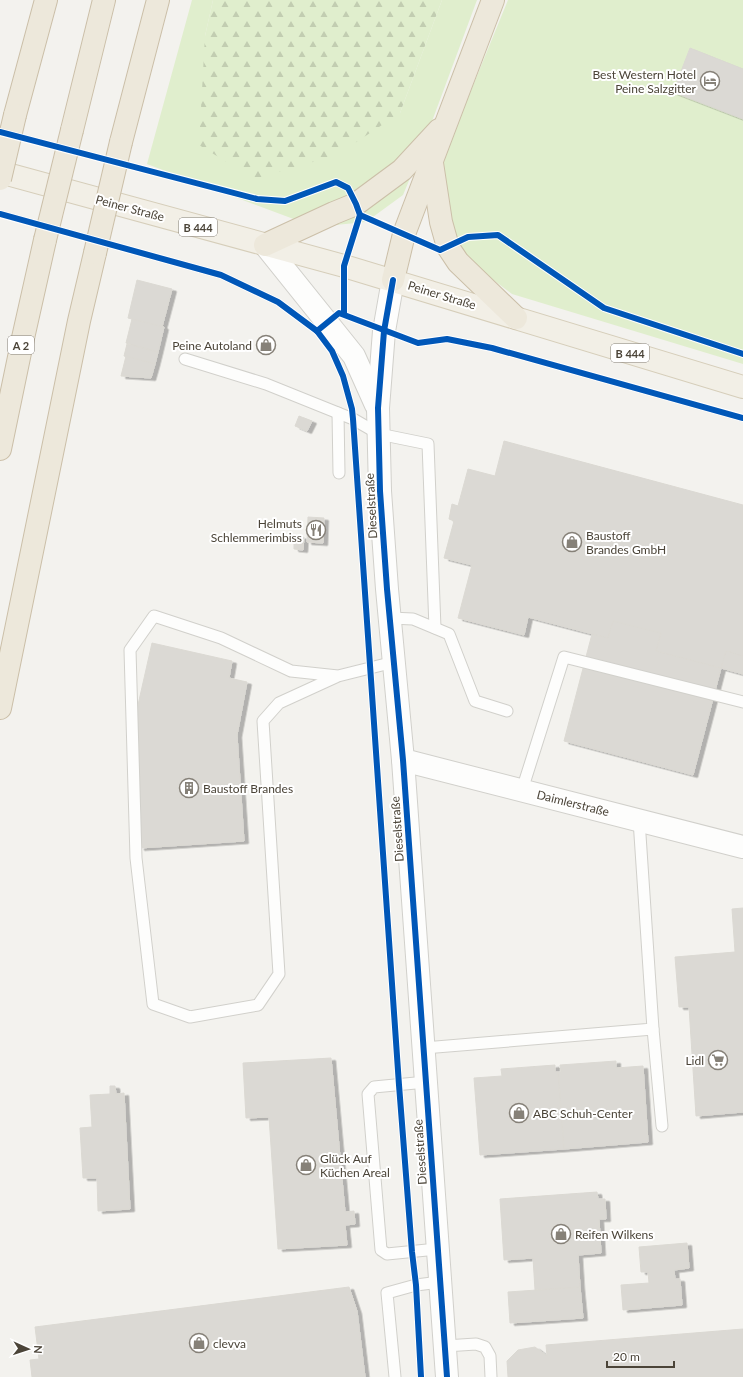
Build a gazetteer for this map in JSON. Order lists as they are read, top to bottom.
{
  "streets": {
    "highway": ["A 2"],
    "main road": ["Peiner Straße", "B 444"],
    "street": ["Dieselstraße", "Daimlerstraße"]
  },
  "crossings": [
    ["Peiner Straße", "Dieselstraße"],
    ["Dieselstraße", "Daimlerstraße"]
  ],
  "places": {
    "hotel": ["Best Western Hotel Peine Salzgitter"],
    "shop": [
      "Peine Autoland",
      "Baustoff Brandes GmbH",
      "ABC Schuh-Center",
      "Glück Auf Küchen Areal",
      "Reifen Wilkens",
      "clevva"
    ],
    "restaurant": ["Helmuts Schlemmerimbiss"],
    "building": ["Baustoff Brandes"],
    "supermarket": ["Lidl"]
  },
  "scale_bar": "20 m",
  "north": "right"
}
